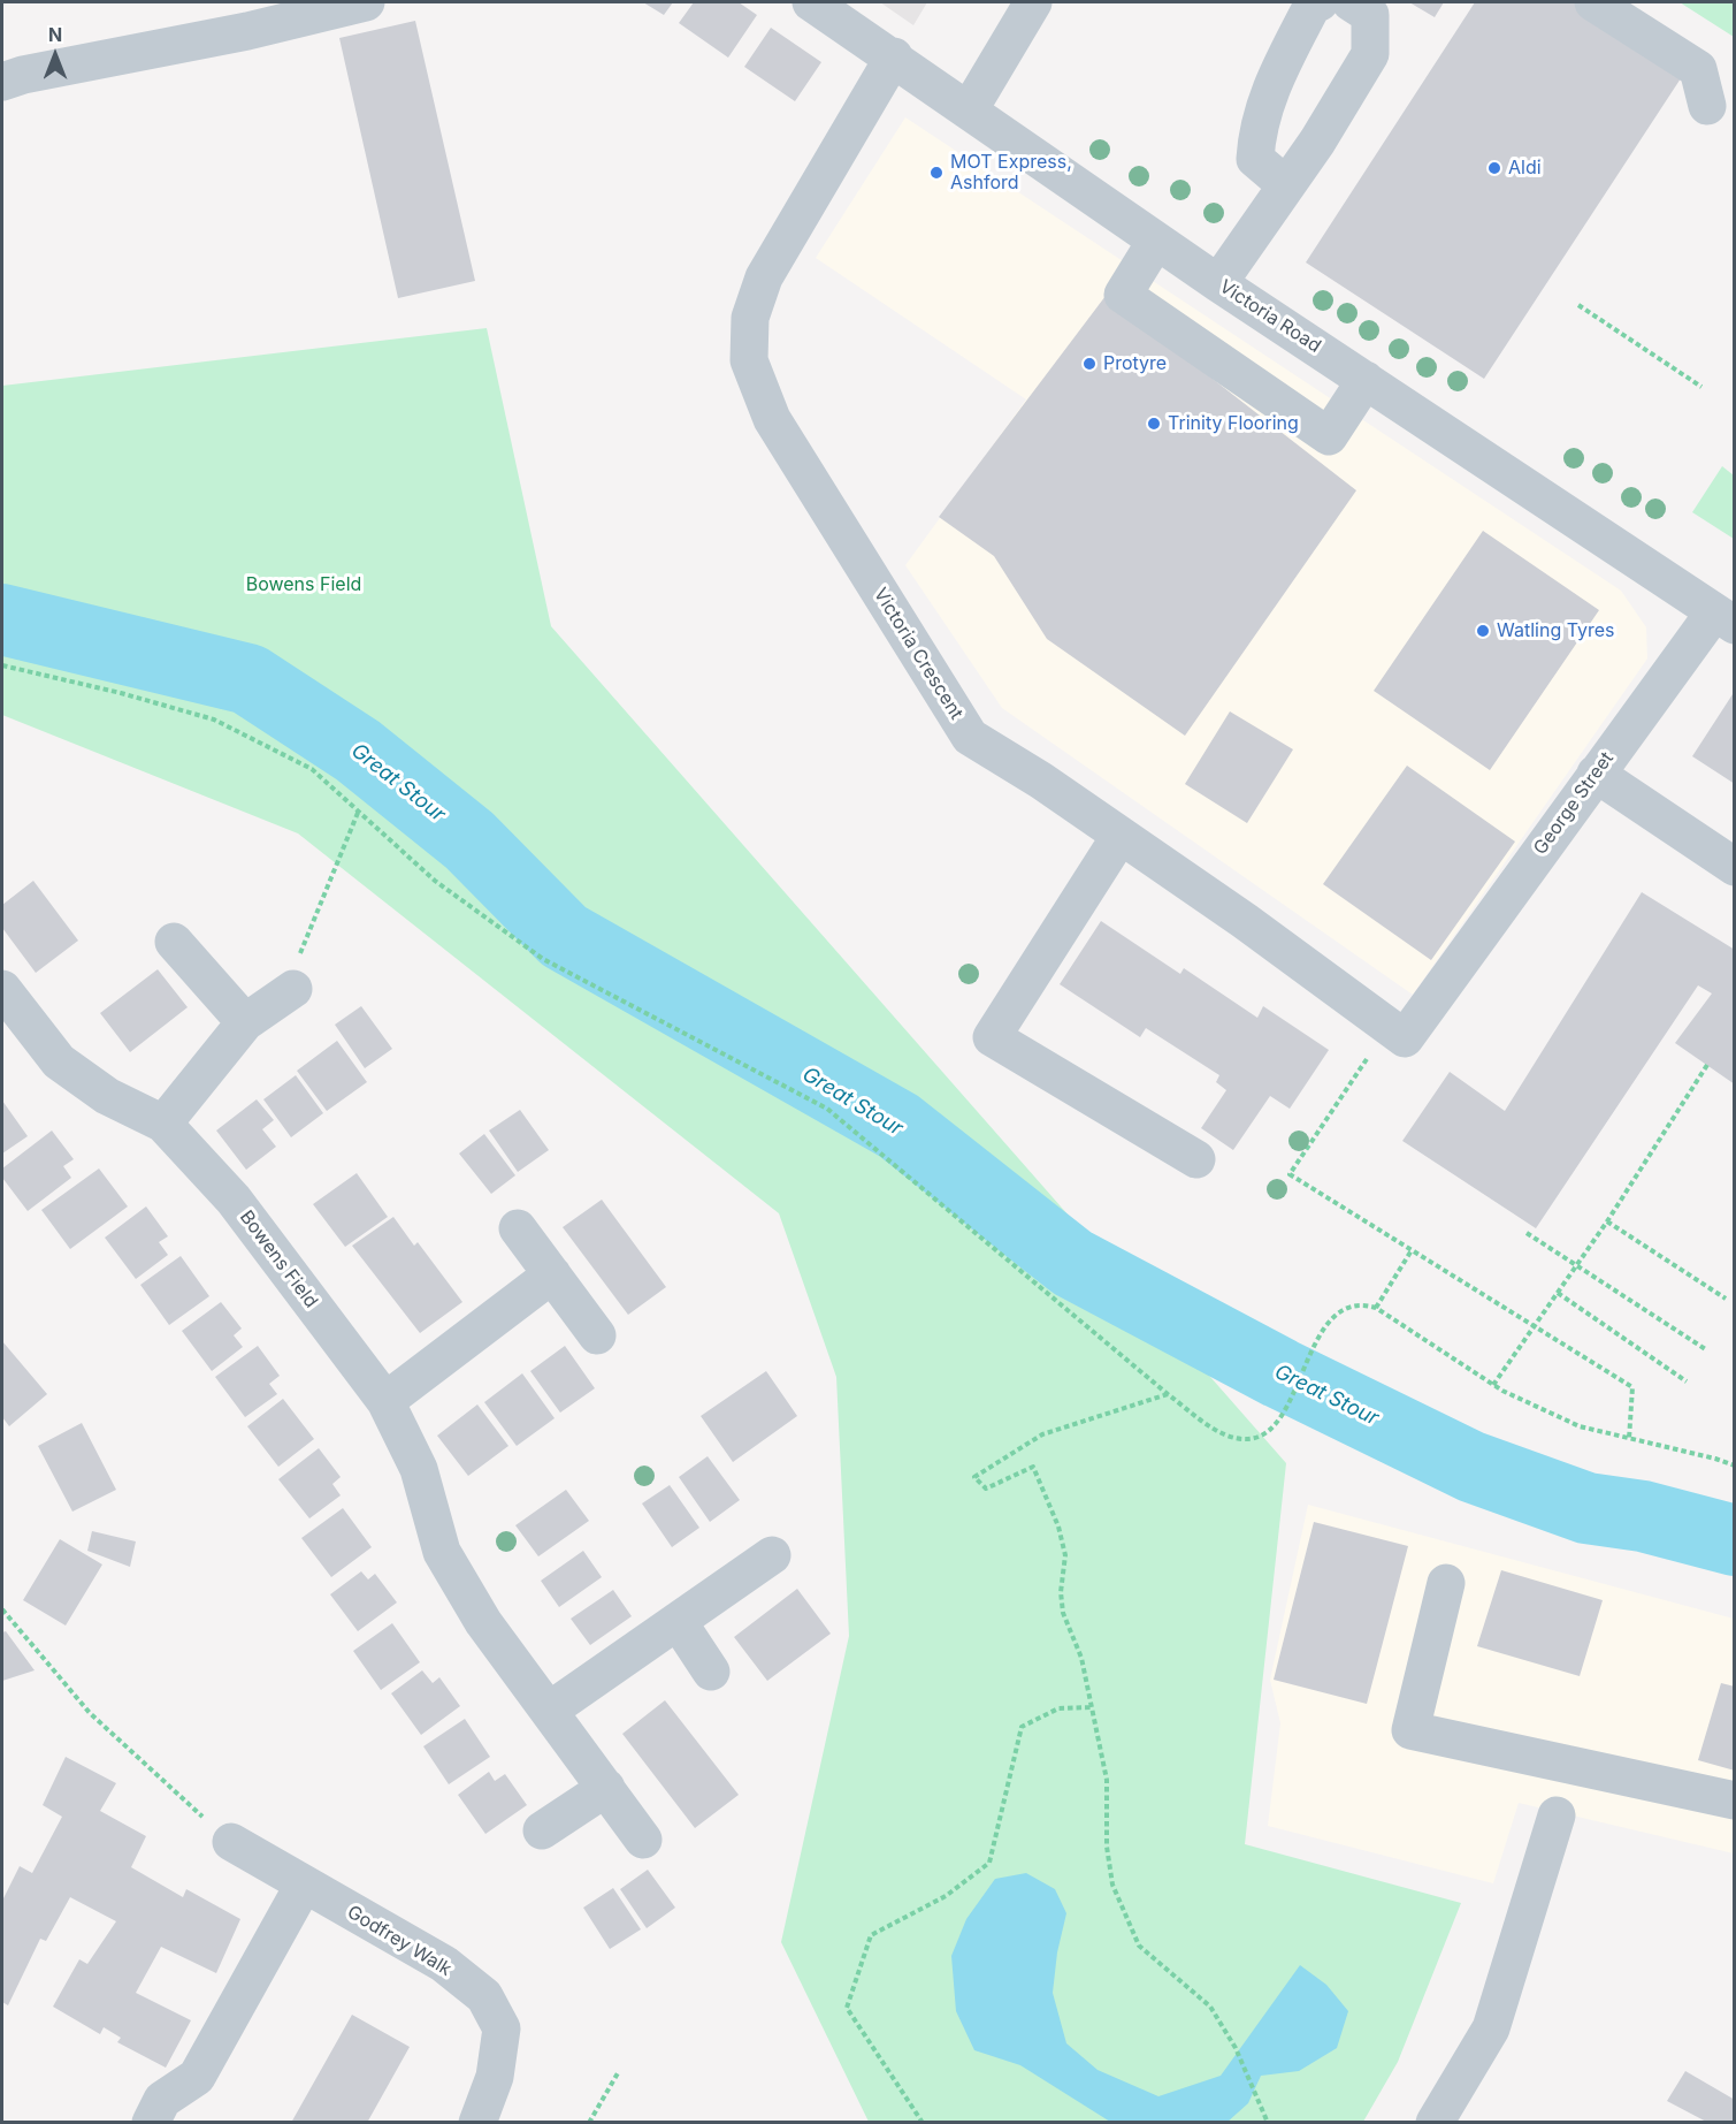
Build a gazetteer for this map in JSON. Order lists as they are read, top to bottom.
{
  "streets": {
    "street": [
      "Victoria Road",
      "Victoria Crescent",
      "George Street",
      "Bowens Field",
      "Godfrey Walk"
    ]
  },
  "crossings": [
    ["Victoria Road", "Victoria Crescent"],
    ["Victoria Road", "George Street"],
    ["Victoria Crescent", "George Street"]
  ],
  "water": ["Great Stour"],
  "parks": ["Bowens Field"],
  "places": [
    "Aldi",
    "MOT Express, Ashford",
    "Protyre",
    "Trinity Flooring",
    "Watling Tyres"
  ],
  "north": "top"
}
